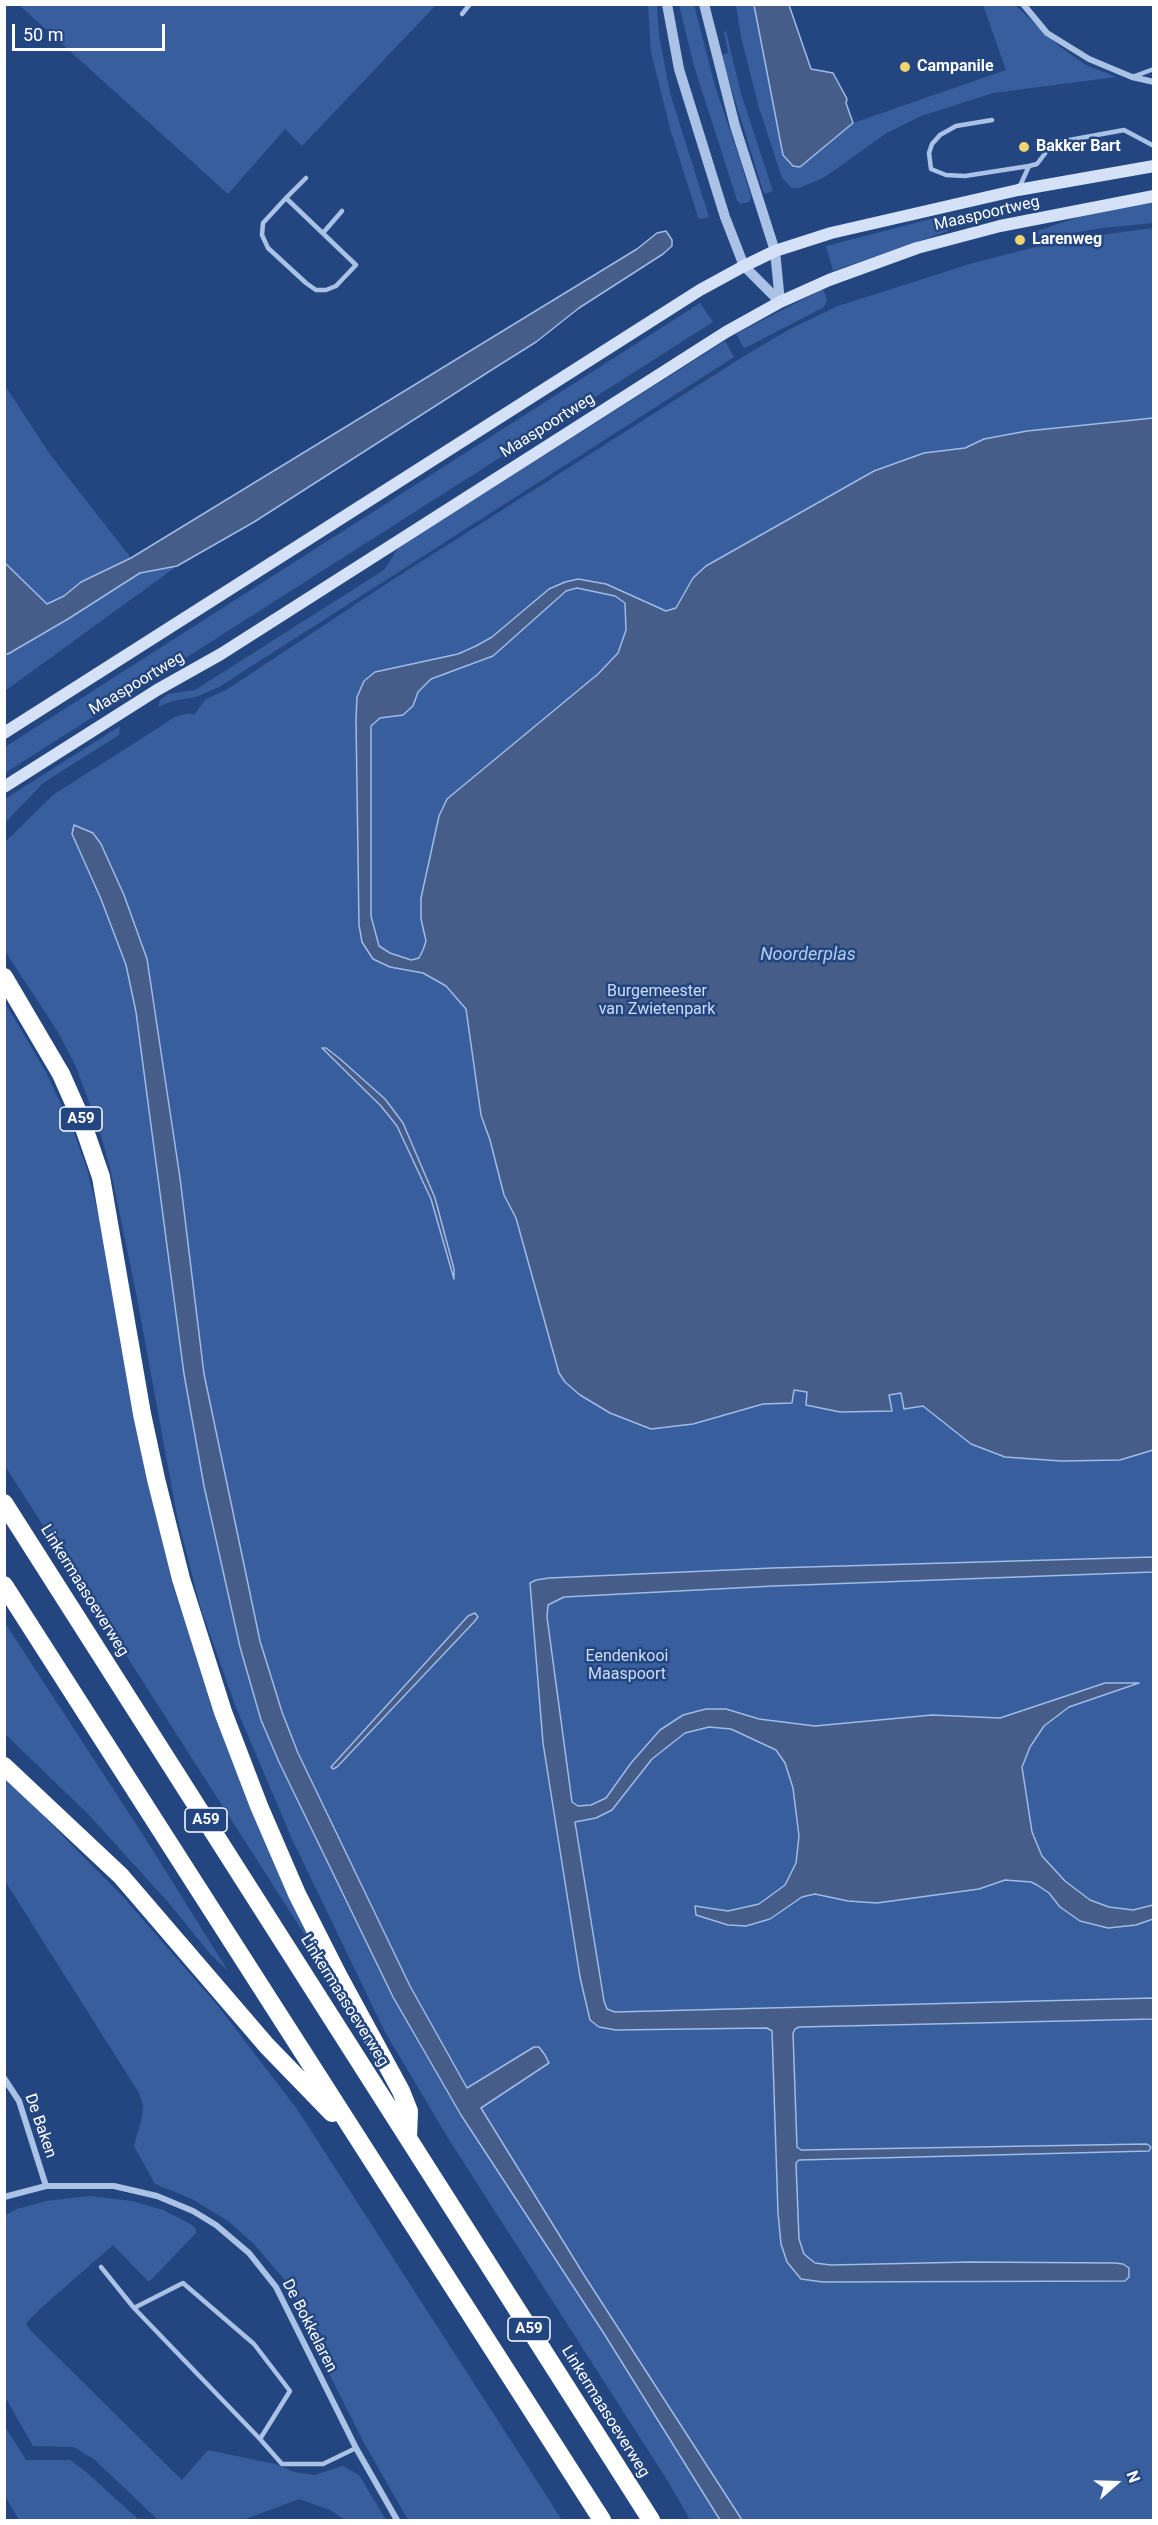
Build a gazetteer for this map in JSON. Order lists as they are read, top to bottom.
{
  "streets": {
    "highway": ["A59", "Linkermaasoeverweg"],
    "main road": ["Maaspoortweg"],
    "street": ["De Baken", "De Bokkelaren"]
  },
  "crossings": [
    ["A59", "Linkermaasoeverweg"],
    ["De Baken", "De Bokkelaren"]
  ],
  "water": ["Noorderplas"],
  "parks": ["Burgemeester van Zwietenpark", "Eendenkooi Maaspoort"],
  "places": ["Campanile", "Bakker Bart", "Larenweg"],
  "scale_bar": "50 m",
  "north": "right"
}
